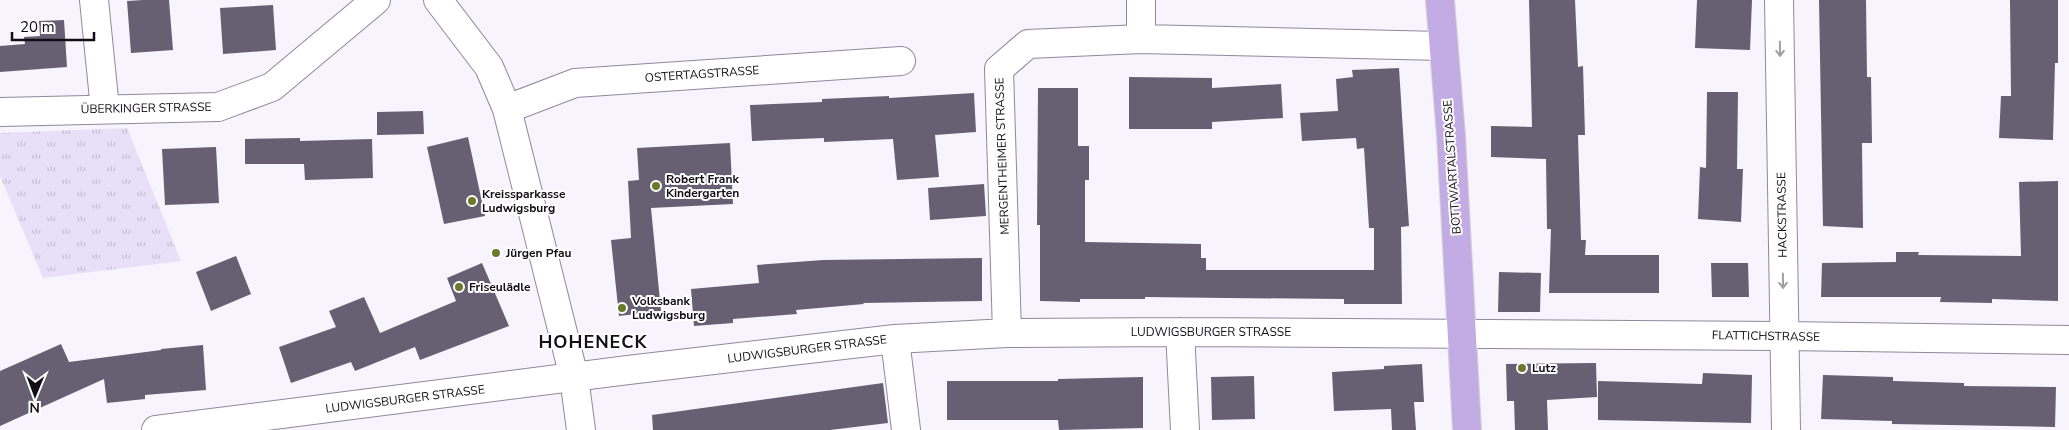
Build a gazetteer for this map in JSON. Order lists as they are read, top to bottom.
{
  "streets": {
    "main road": ["BOTTWARTALSTRASSE"],
    "street": [
      "OSTERTAGSTRASSE",
      "ÜBERKINGER STRASSE",
      "MERGENTHEIMER STRASSE",
      "HACKSTRASSE",
      "LUDWIGSBURGER STRASSE",
      "FLATTICHSTRASSE"
    ]
  },
  "crossings": [
    ["MERGENTHEIMER STRASSE", "BOTTWARTALSTRASSE"],
    ["MERGENTHEIMER STRASSE", "LUDWIGSBURGER STRASSE"],
    ["BOTTWARTALSTRASSE", "LUDWIGSBURGER STRASSE"],
    ["BOTTWARTALSTRASSE", "FLATTICHSTRASSE"],
    ["HACKSTRASSE", "FLATTICHSTRASSE"],
    ["LUDWIGSBURGER STRASSE", "FLATTICHSTRASSE"]
  ],
  "one_way": ["HACKSTRASSE"],
  "districts": ["HOHENECK"],
  "places": [
    "Robert Frank Kindergarten",
    "Kreissparkasse Ludwigsburg",
    "Jürgen Pfau",
    "Friseulädle",
    "Volksbank Ludwigsburg",
    "Lutz"
  ],
  "scale_bar": "20 m",
  "north": "bottom"
}
